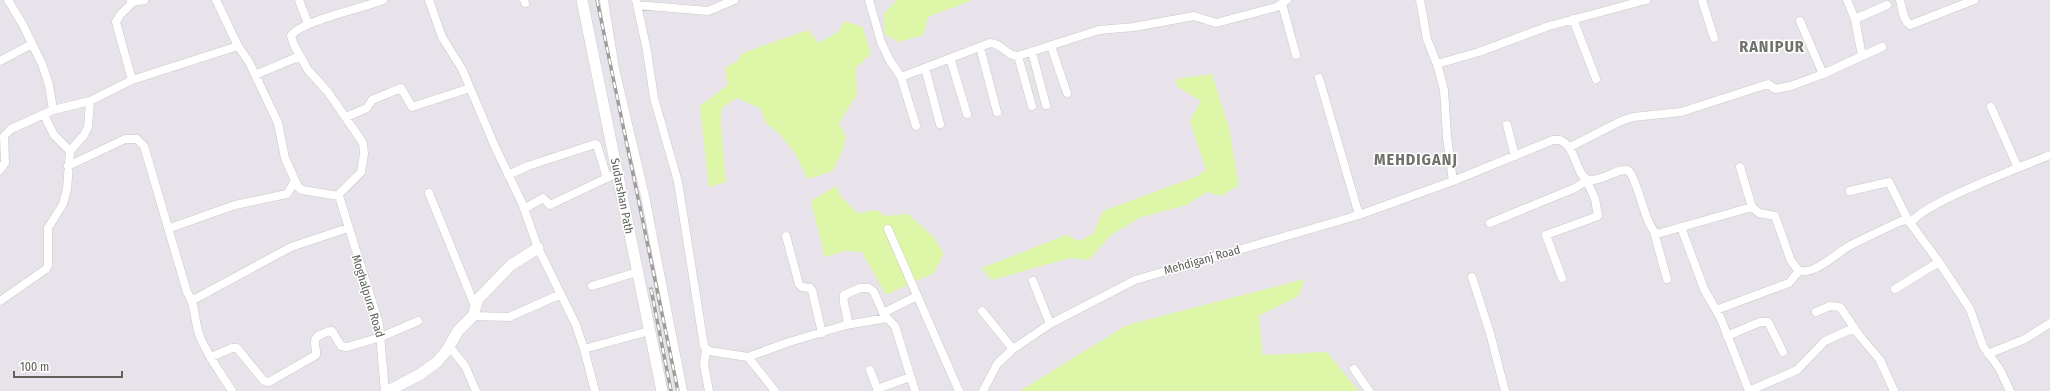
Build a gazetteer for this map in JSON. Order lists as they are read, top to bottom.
{
  "streets": {
    "main road": ["Sudarshan Path"],
    "street": ["Mehdiganj Road", "Moghalpura Road"]
  },
  "districts": ["RANIPUR", "MEHDIGANJ"],
  "scale_bar": "100 m"
}
